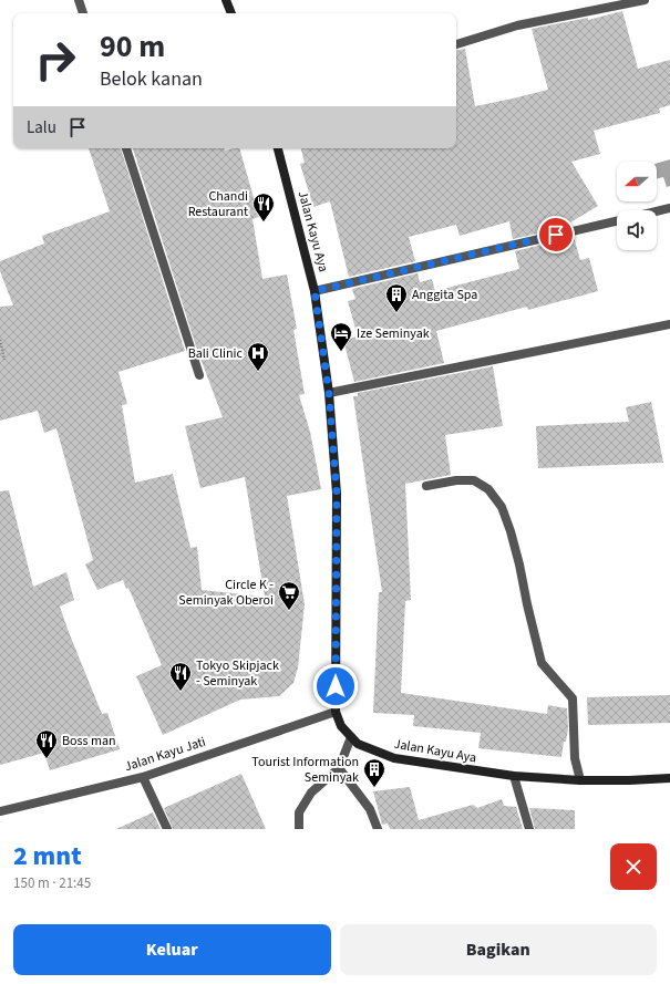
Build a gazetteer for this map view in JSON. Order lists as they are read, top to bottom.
{
  "streets": {
    "main road": ["Jalan Kayu Aya"],
    "street": ["Jalan Kayu Jati"]
  },
  "crossings": [
    ["Jalan Kayu Aya", "Jalan Kayu Jati"]
  ],
  "places": {
    "restaurant": ["Chandi Restaurant", "Tokyo Skipjack - Seminyak", "Boss man"],
    "building": ["Anggita Spa", "Tourist Information Seminyak"],
    "hotel": ["Ize Seminyak"],
    "hospital": ["Bali Clinic"],
    "supermarket": ["Circle K - Seminyak Oberoi"]
  },
  "north": "left",
  "page": {
    "turn": ["90 m", "Belok kanan"],
    "then": "Lalu",
    "heading": ["2 mnt", "150 m · 21:45"],
    "buttons": ["Keluar", "Bagikan"]
  }
}
